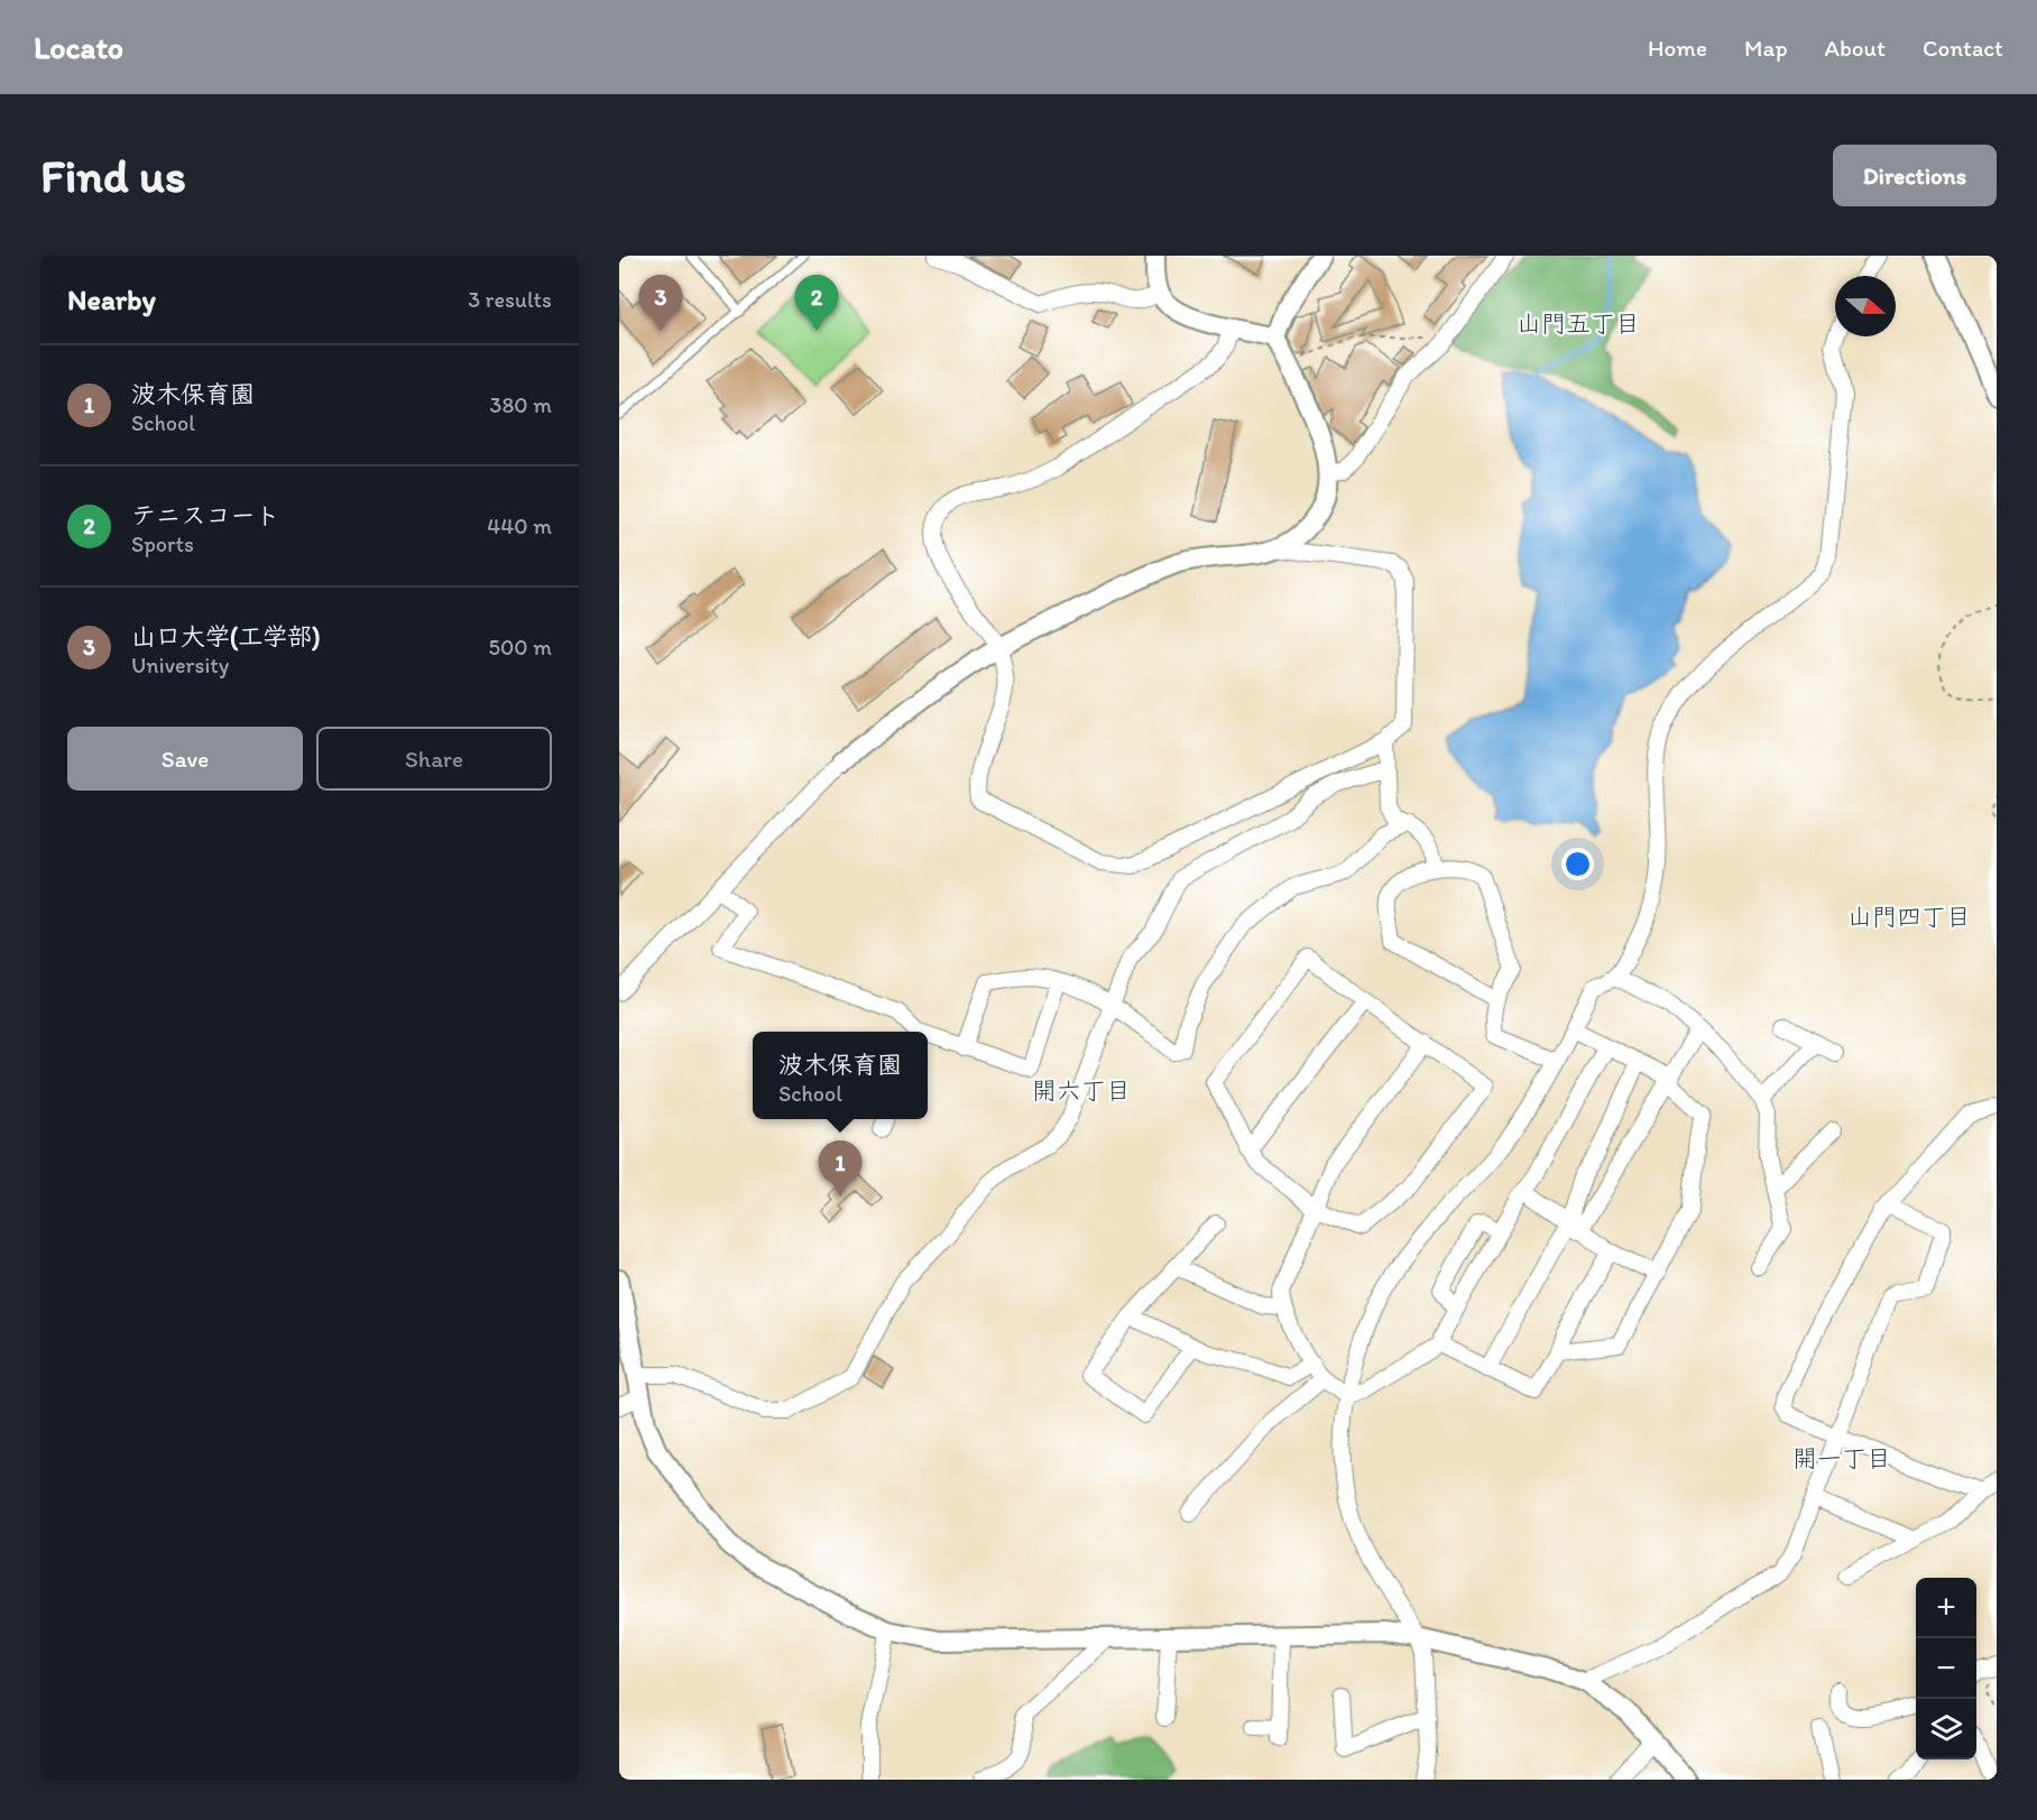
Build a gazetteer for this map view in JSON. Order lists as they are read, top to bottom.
{
  "districts": [
    "山門五丁目",
    "山門四丁目",
    "開六丁目",
    "開一丁目"
  ],
  "north": "right",
  "page": {
    "header": "Locato",
    "nav": [
      "Home",
      "Map",
      "About",
      "Contact"
    ],
    "buttons": [
      "Directions",
      ["Save", "Share"]
    ],
    "title": "Find us",
    "heading": ["Nearby", "3 results"],
    "pins": ["2", "3", "1"],
    "list": [
      {
        "mark": "1",
        "name": "波木保育園",
        "note": "School",
        "value": "380 m"
      },
      {
        "mark": "2",
        "name": "テニスコート",
        "note": "Sports",
        "value": "440 m"
      },
      {
        "mark": "3",
        "name": "山口大学(工学部)",
        "note": "University",
        "value": "500 m"
      }
    ],
    "popup": ["波木保育園", "School"],
    "map_buttons": ["+", "−"]
  }
}
